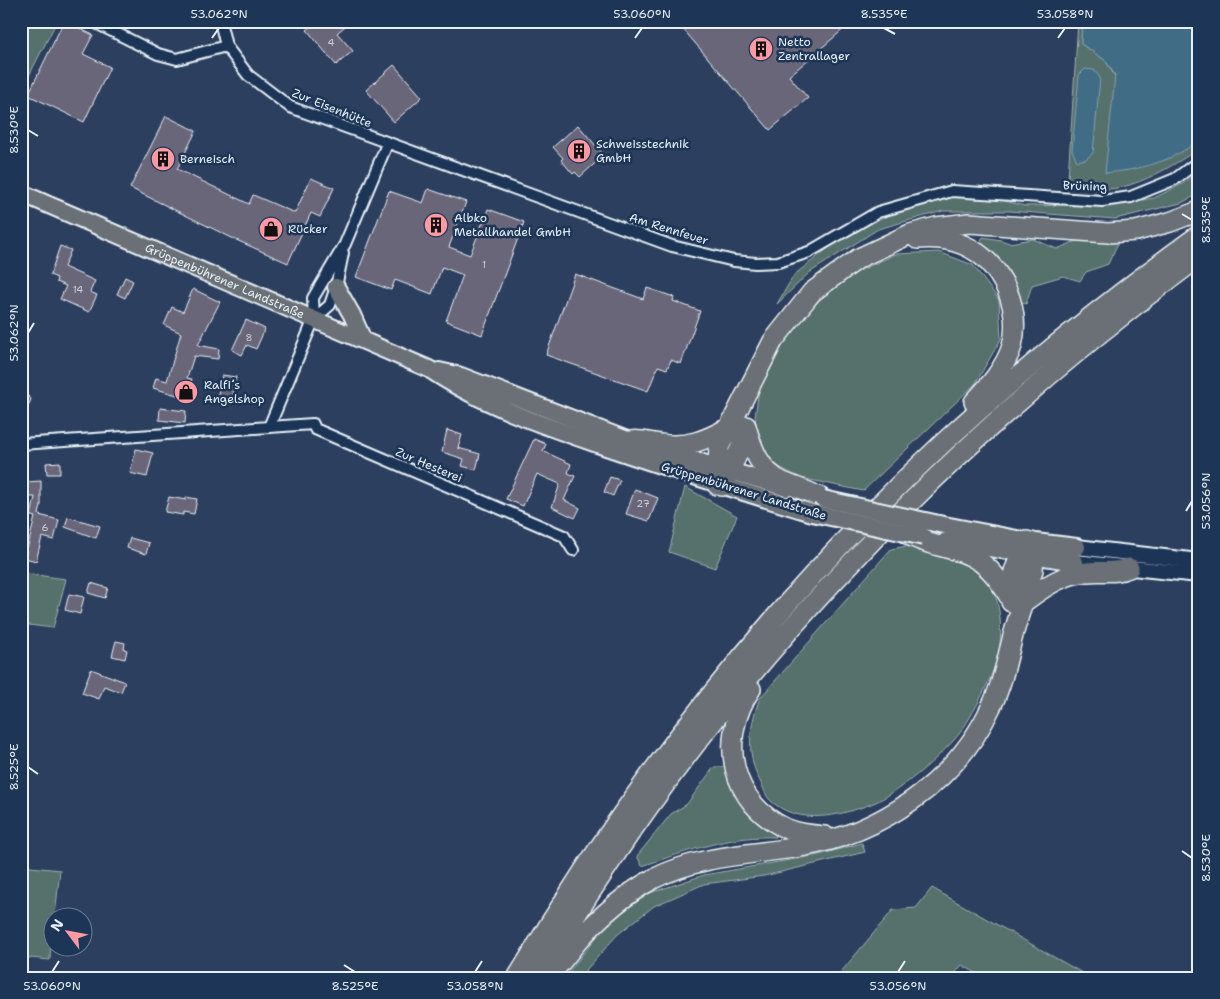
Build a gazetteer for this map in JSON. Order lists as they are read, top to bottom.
{
  "streets": {
    "main road": ["Grüppenbührener Landstraße"],
    "street": [
      "Zur Eisenhütte",
      "Brüning",
      "Am Rennfeuer",
      "Zur Hesterei"
    ]
  },
  "crossings": [
    ["Zur Eisenhütte", "Am Rennfeuer"],
    ["Brüning", "Am Rennfeuer"]
  ],
  "places": {
    "building": [
      "Netto Zentrallager",
      "Schweisstechnik GmbH",
      "Berneisch",
      "Albko Metallhandel GmbH"
    ],
    "shop": ["Rücker", "Ralfi´s Angelshop"]
  },
  "house_numbers": [
    "4",
    "1",
    "14",
    "8",
    "27",
    "6"
  ],
  "north": "top left",
  "coordinates": [
    "53.062°N",
    "53.060°N",
    "8.535°E",
    "53.058°N",
    "8.530°E",
    "53.056°N",
    "8.525°E"
  ]
}
